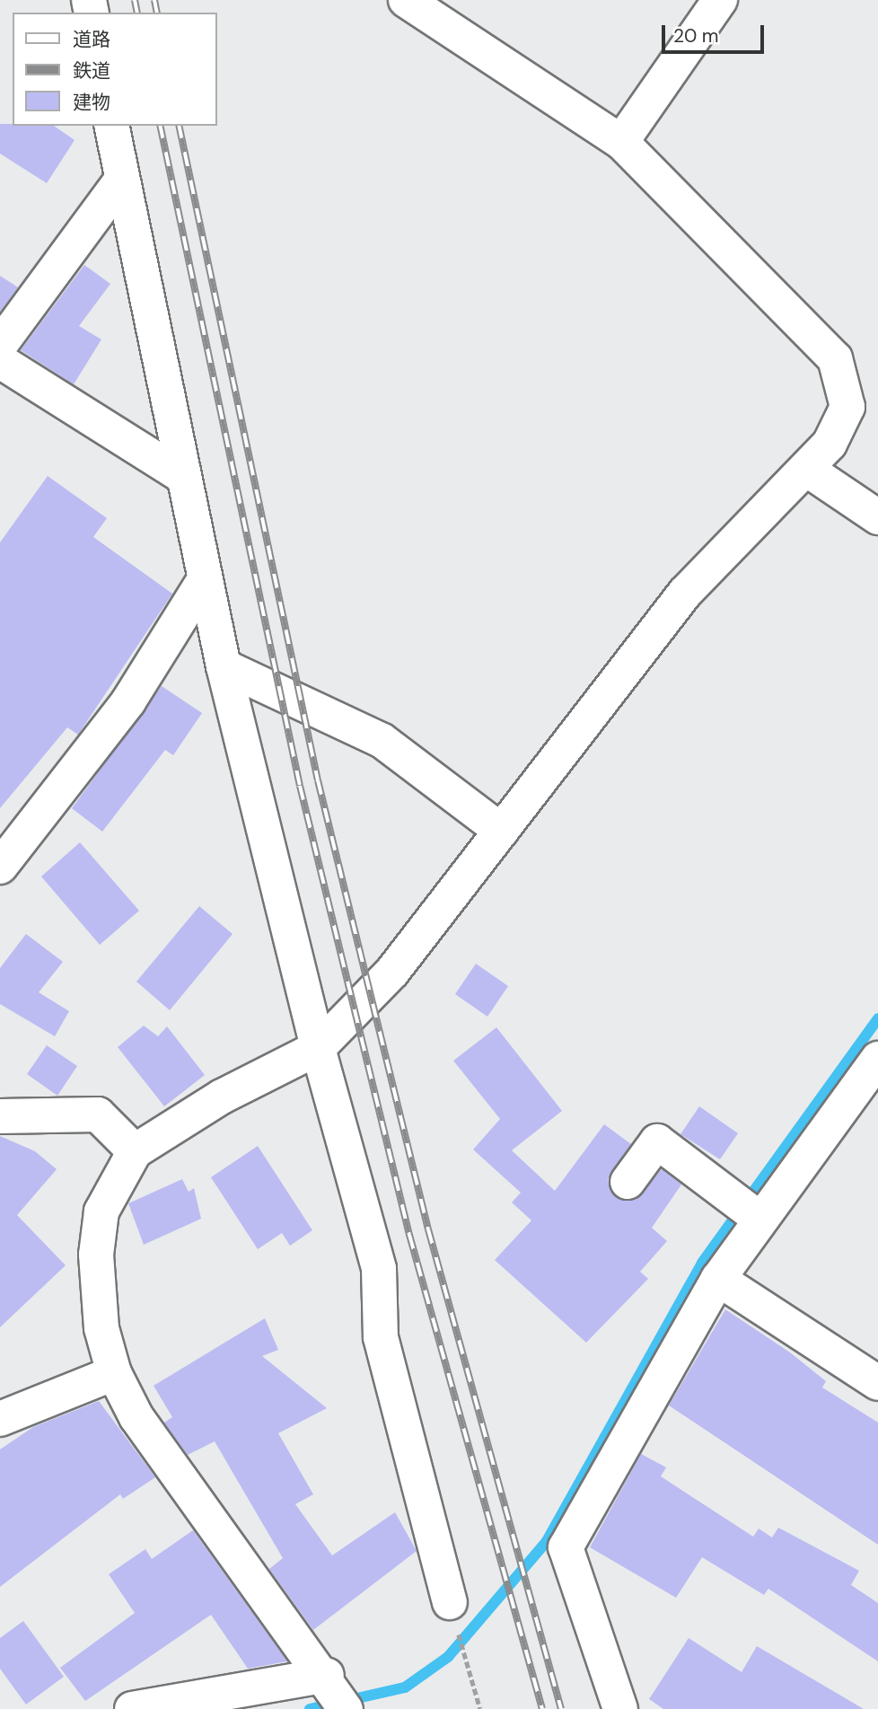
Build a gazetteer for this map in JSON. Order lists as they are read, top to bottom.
{
  "legend": ["道路", "鉄道", "建物"],
  "scale_bar": "20 m"
}
